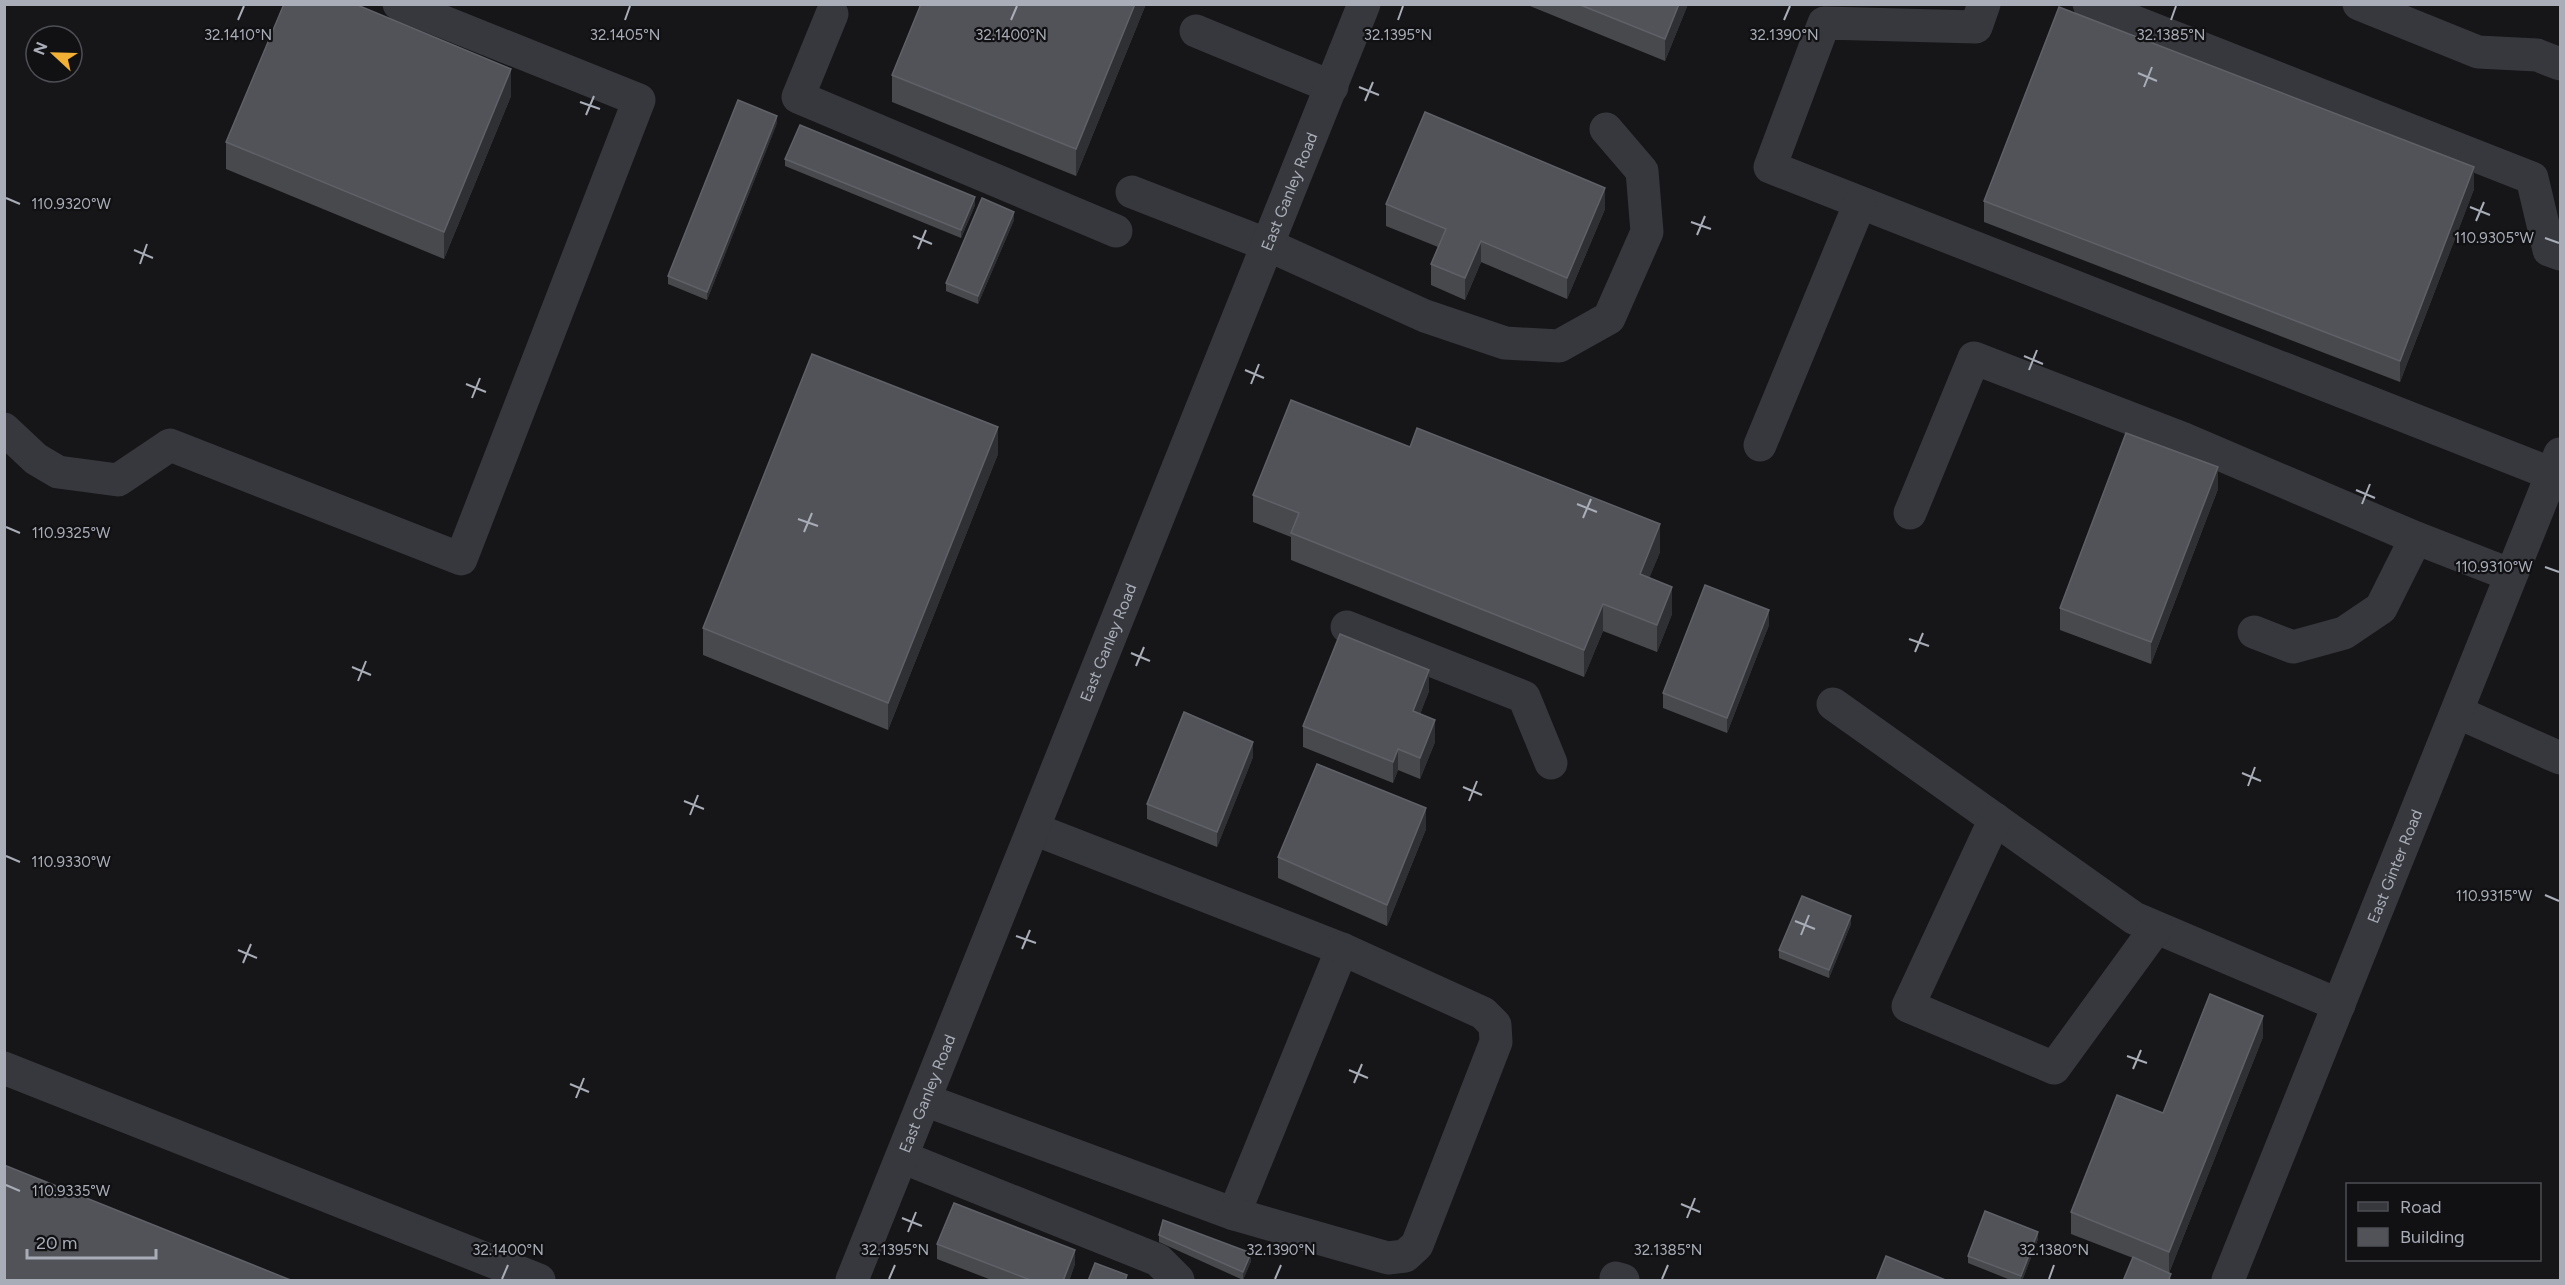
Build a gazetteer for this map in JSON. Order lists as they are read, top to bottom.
{
  "streets": {
    "street": ["East Ganley Road", "East Ginter Road"]
  },
  "legend": ["Road", "Building"],
  "scale_bar": "20 m",
  "north": "left",
  "coordinates": [
    "32.1410°N",
    "32.1405°N",
    "32.1400°N",
    "32.1395°N",
    "32.1390°N",
    "32.1385°N",
    "110.9320°W",
    "110.9305°W",
    "110.9325°W",
    "110.9310°W",
    "110.9330°W",
    "110.9315°W",
    "110.9335°W",
    "32.1380°N"
  ]
}
